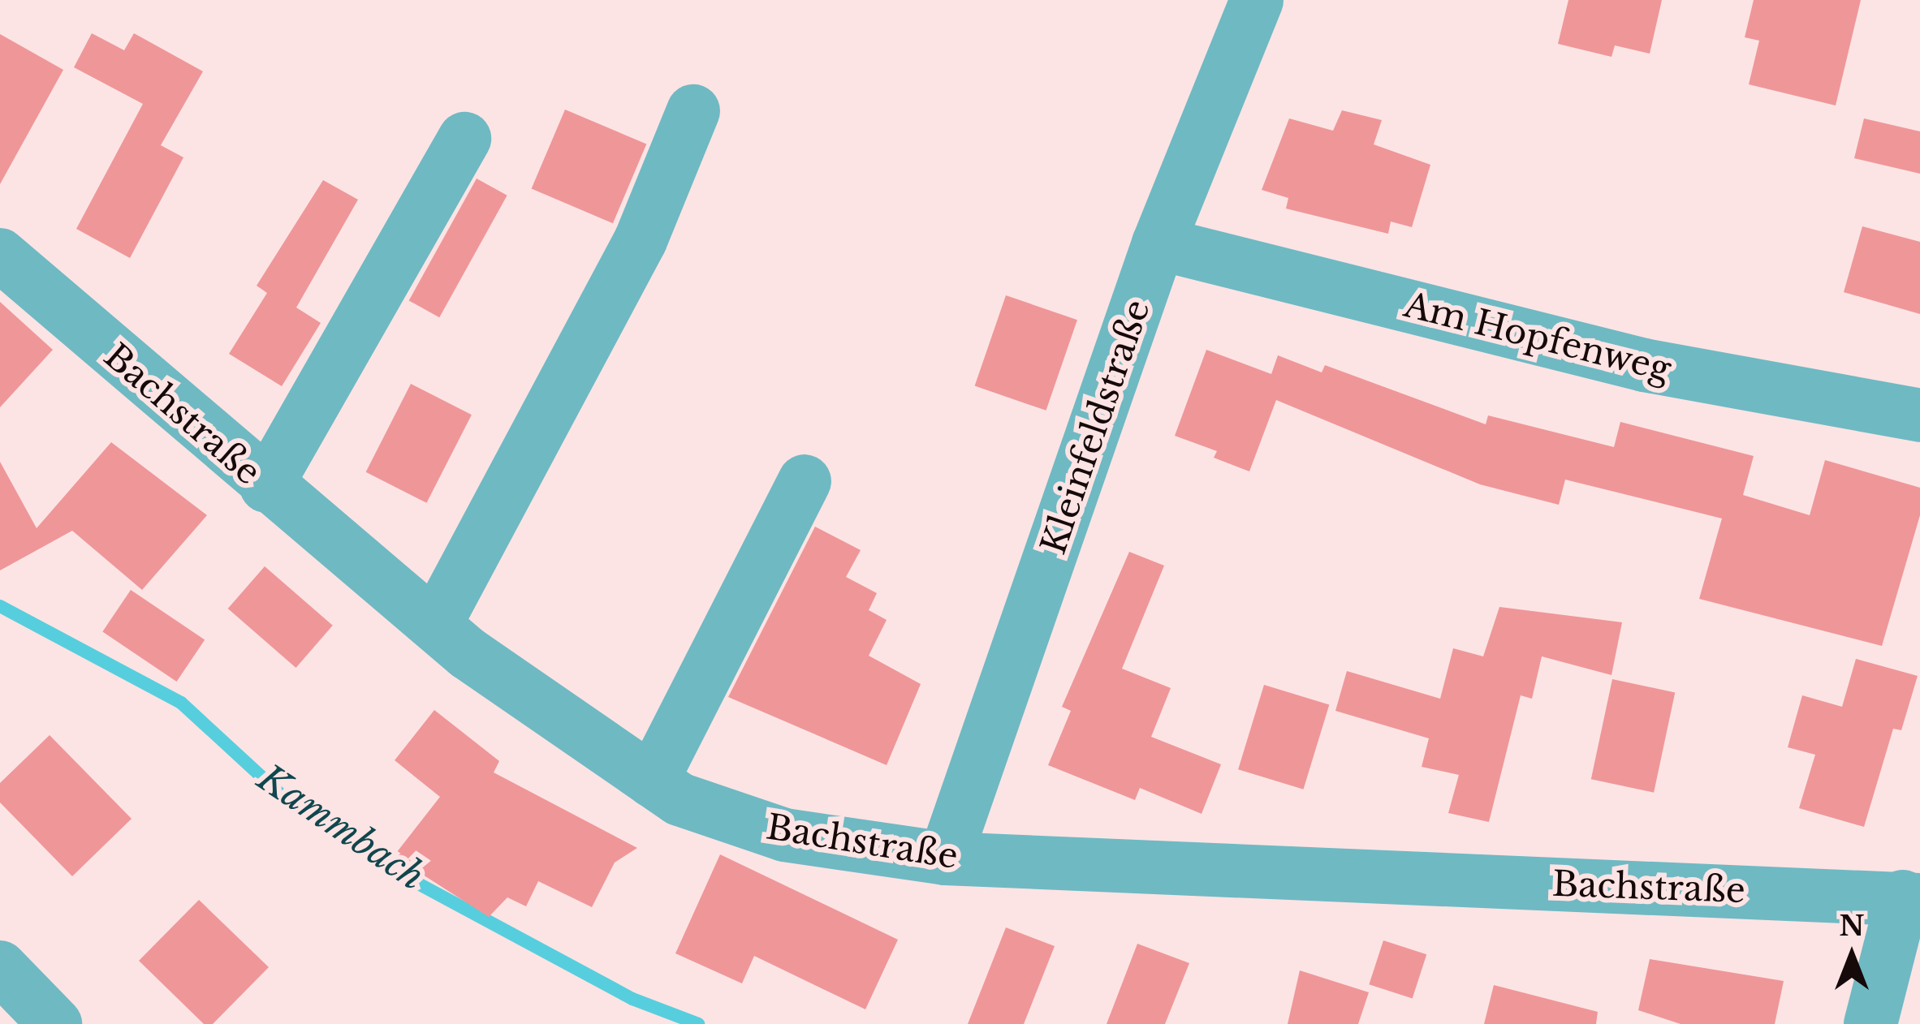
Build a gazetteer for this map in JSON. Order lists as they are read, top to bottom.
{
  "streets": {
    "street": ["Am Hopfenweg", "Bachstraße", "Kleinfeldstraße"]
  },
  "crossings": [
    ["Am Hopfenweg", "Kleinfeldstraße"],
    ["Bachstraße", "Kleinfeldstraße"]
  ],
  "water": ["Kammbach"],
  "north": "top"
}
